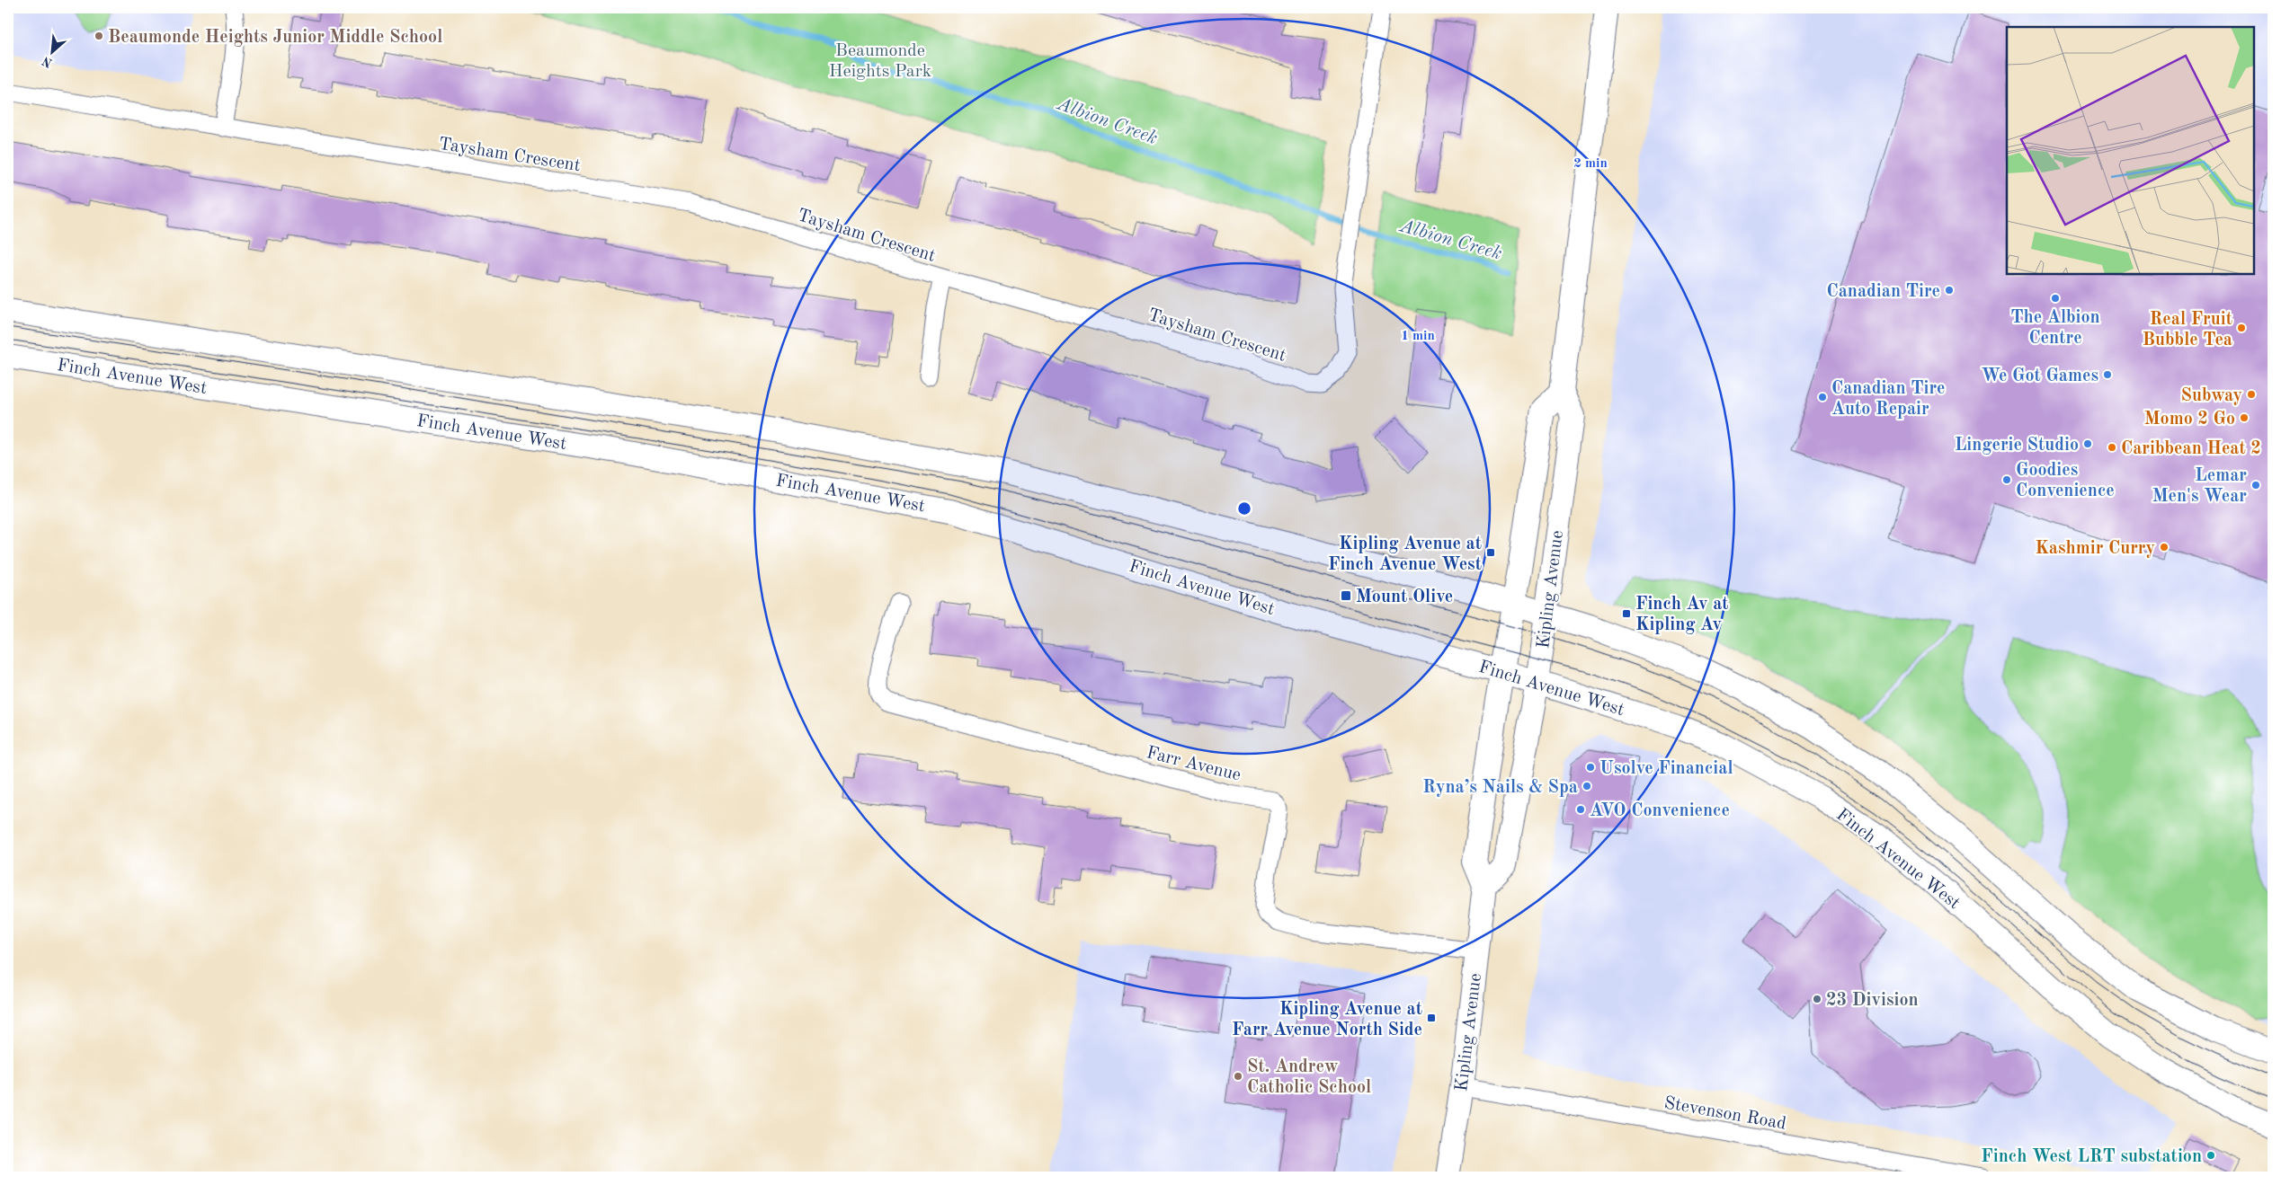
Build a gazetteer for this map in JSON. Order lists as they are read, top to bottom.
{
  "streets": {
    "main road": ["Finch Avenue West", "Kipling Avenue"],
    "street": ["Taysham Crescent", "Farr Avenue", "Stevenson Road"]
  },
  "crossings": [
    ["Finch Avenue West", "Kipling Avenue"],
    ["Kipling Avenue", "Farr Avenue"],
    ["Kipling Avenue", "Stevenson Road"]
  ],
  "water": ["Albion Creek"],
  "parks": ["Beaumonde Heights Park"],
  "places": {
    "other": [
      "Beaumonde Heights Junior Middle School",
      "Canadian Tire",
      "The Albion Centre",
      "Real Fruit Bubble Tea",
      "We Got Games",
      "Subway",
      "Canadian Tire Auto Repair",
      "Momo 2 Go",
      "Lingerie Studio",
      "Caribbean Heat 2",
      "Goodies Convenience",
      "Lemar Men's Wear",
      "Kashmir Curry",
      "Usolve Financial",
      "Ryna’s Nails & Spa",
      "AVO Convenience",
      "23 Division",
      "St. Andrew Catholic School",
      "Finch West LRT substation"
    ],
    "transit": [
      "Kipling Avenue at Finch Avenue West",
      "Mount Olive",
      "Finch Av at Kipling Av",
      "Kipling Avenue at Farr Avenue North Side"
    ]
  },
  "north": "bottom left",
  "rings": ["2 min", "1 min"]
}
